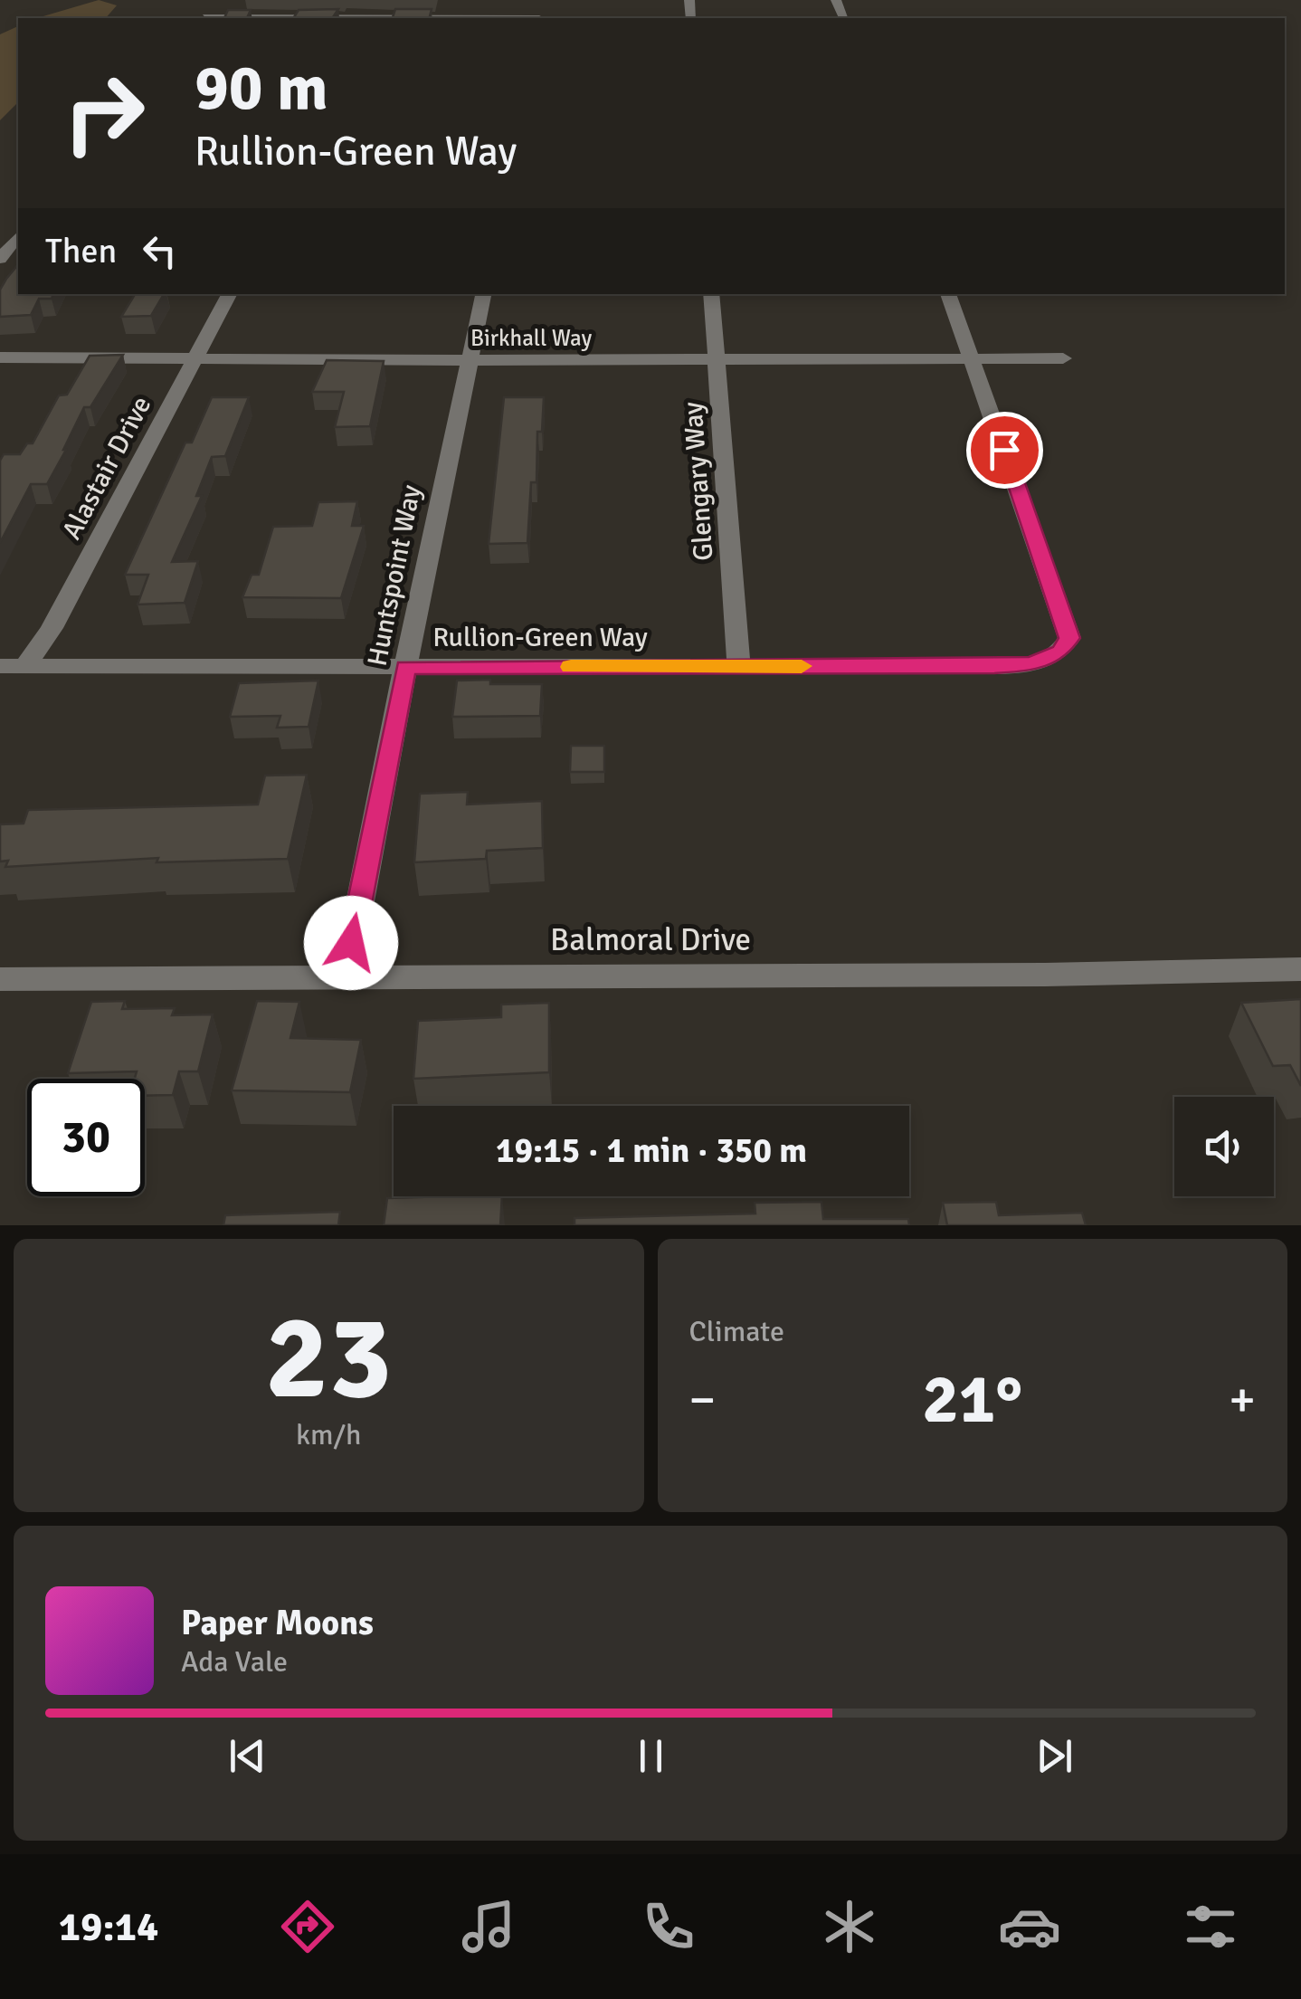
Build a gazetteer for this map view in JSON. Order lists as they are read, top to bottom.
{
  "streets": {
    "street": [
      "Birkhall Way",
      "Alastair Drive",
      "Glengary Way",
      "Huntspoint Way",
      "Rullion-Green Way",
      "Balmoral Drive"
    ]
  },
  "crossings": [
    ["Birkhall Way", "Alastair Drive"],
    ["Birkhall Way", "Glengary Way"],
    ["Birkhall Way", "Huntspoint Way"],
    ["Birkhall Way", "Rullion-Green Way"],
    ["Alastair Drive", "Rullion-Green Way"],
    ["Glengary Way", "Rullion-Green Way"],
    ["Huntspoint Way", "Rullion-Green Way"],
    ["Huntspoint Way", "Balmoral Drive"]
  ],
  "page": {
    "turn": ["90 m", "Rullion-Green Way"],
    "then": "Then",
    "limit": "30",
    "trip": "19:15 · 1 min · 350 m",
    "tile": [
      ["23", "km/h"],
      "Climate"
    ],
    "heat": ["−", "21°", "+"],
    "song": ["Paper Moons", "Ada Vale"],
    "tabs": "19:14"
  }
}
